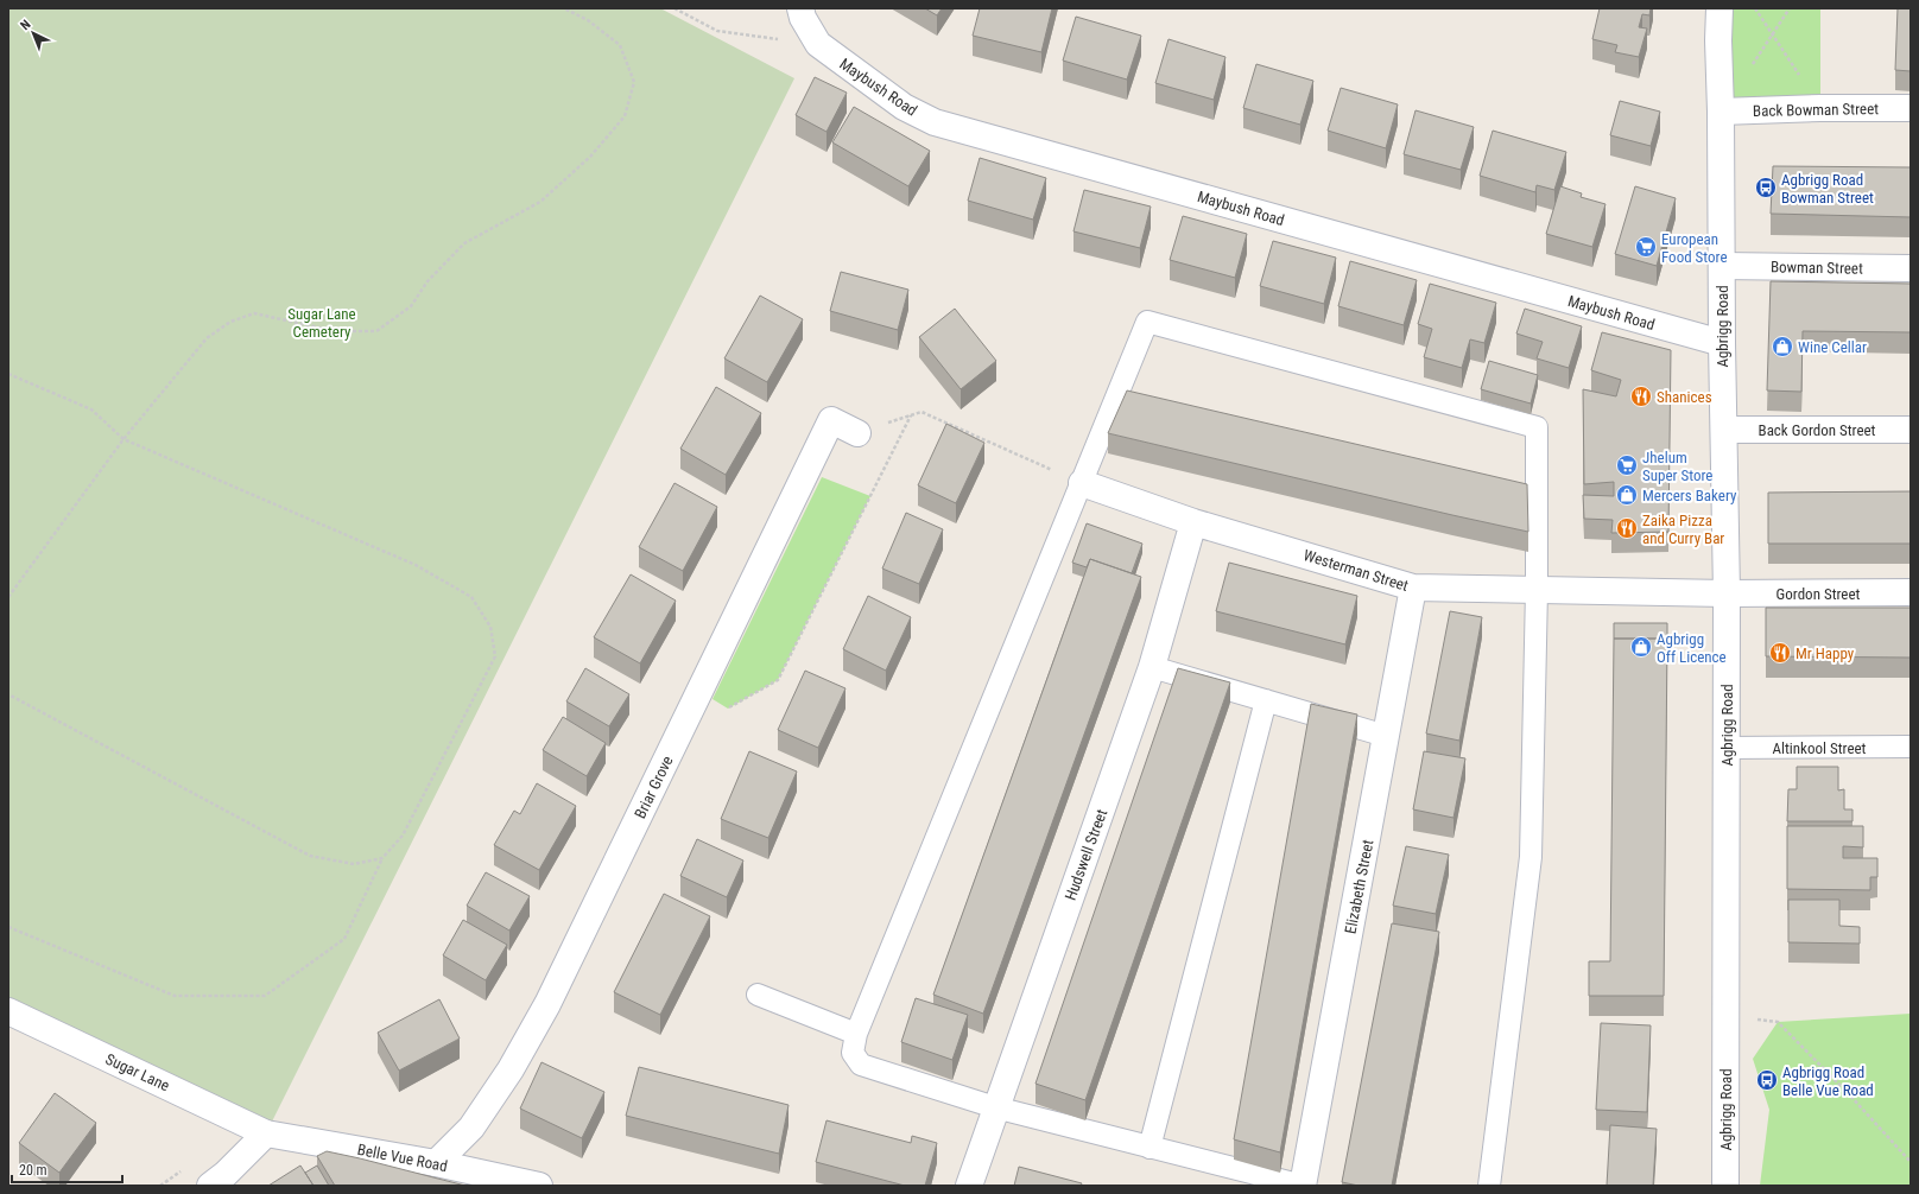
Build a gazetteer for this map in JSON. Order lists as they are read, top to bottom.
{
  "streets": {
    "street": [
      "Maybush Road",
      "Back Bowman Street",
      "Bowman Street",
      "Agbrigg Road",
      "Back Gordon Street",
      "Westerman Street",
      "Gordon Street",
      "Briar Grove",
      "Hudswell Street",
      "Elizabeth Street",
      "Sugar Lane",
      "Belle Vue Road"
    ],
    "lane": ["Altinkool Street"]
  },
  "crossings": [
    ["Maybush Road", "Agbrigg Road"],
    ["Back Bowman Street", "Agbrigg Road"],
    ["Bowman Street", "Agbrigg Road"],
    ["Agbrigg Road", "Back Gordon Street"],
    ["Agbrigg Road", "Westerman Street"],
    ["Agbrigg Road", "Gordon Street"],
    ["Agbrigg Road", "Altinkool Street"],
    ["Westerman Street", "Gordon Street"],
    ["Westerman Street", "Hudswell Street"],
    ["Westerman Street", "Elizabeth Street"],
    ["Briar Grove", "Belle Vue Road"],
    ["Sugar Lane", "Belle Vue Road"]
  ],
  "parks": ["Sugar Lane Cemetery"],
  "places": {
    "bus stop": ["Agbrigg Road Bowman Street", "Agbrigg Road Belle Vue Road"],
    "supermarket": ["European Food Store", "Jhelum Super Store"],
    "shop": ["Wine Cellar", "Mercers Bakery", "Agbrigg Off Licence"],
    "restaurant": ["Shanices", "Zaika Pizza and Curry Bar", "Mr Happy"]
  },
  "scale_bar": "20 m",
  "north": "top left"
}
